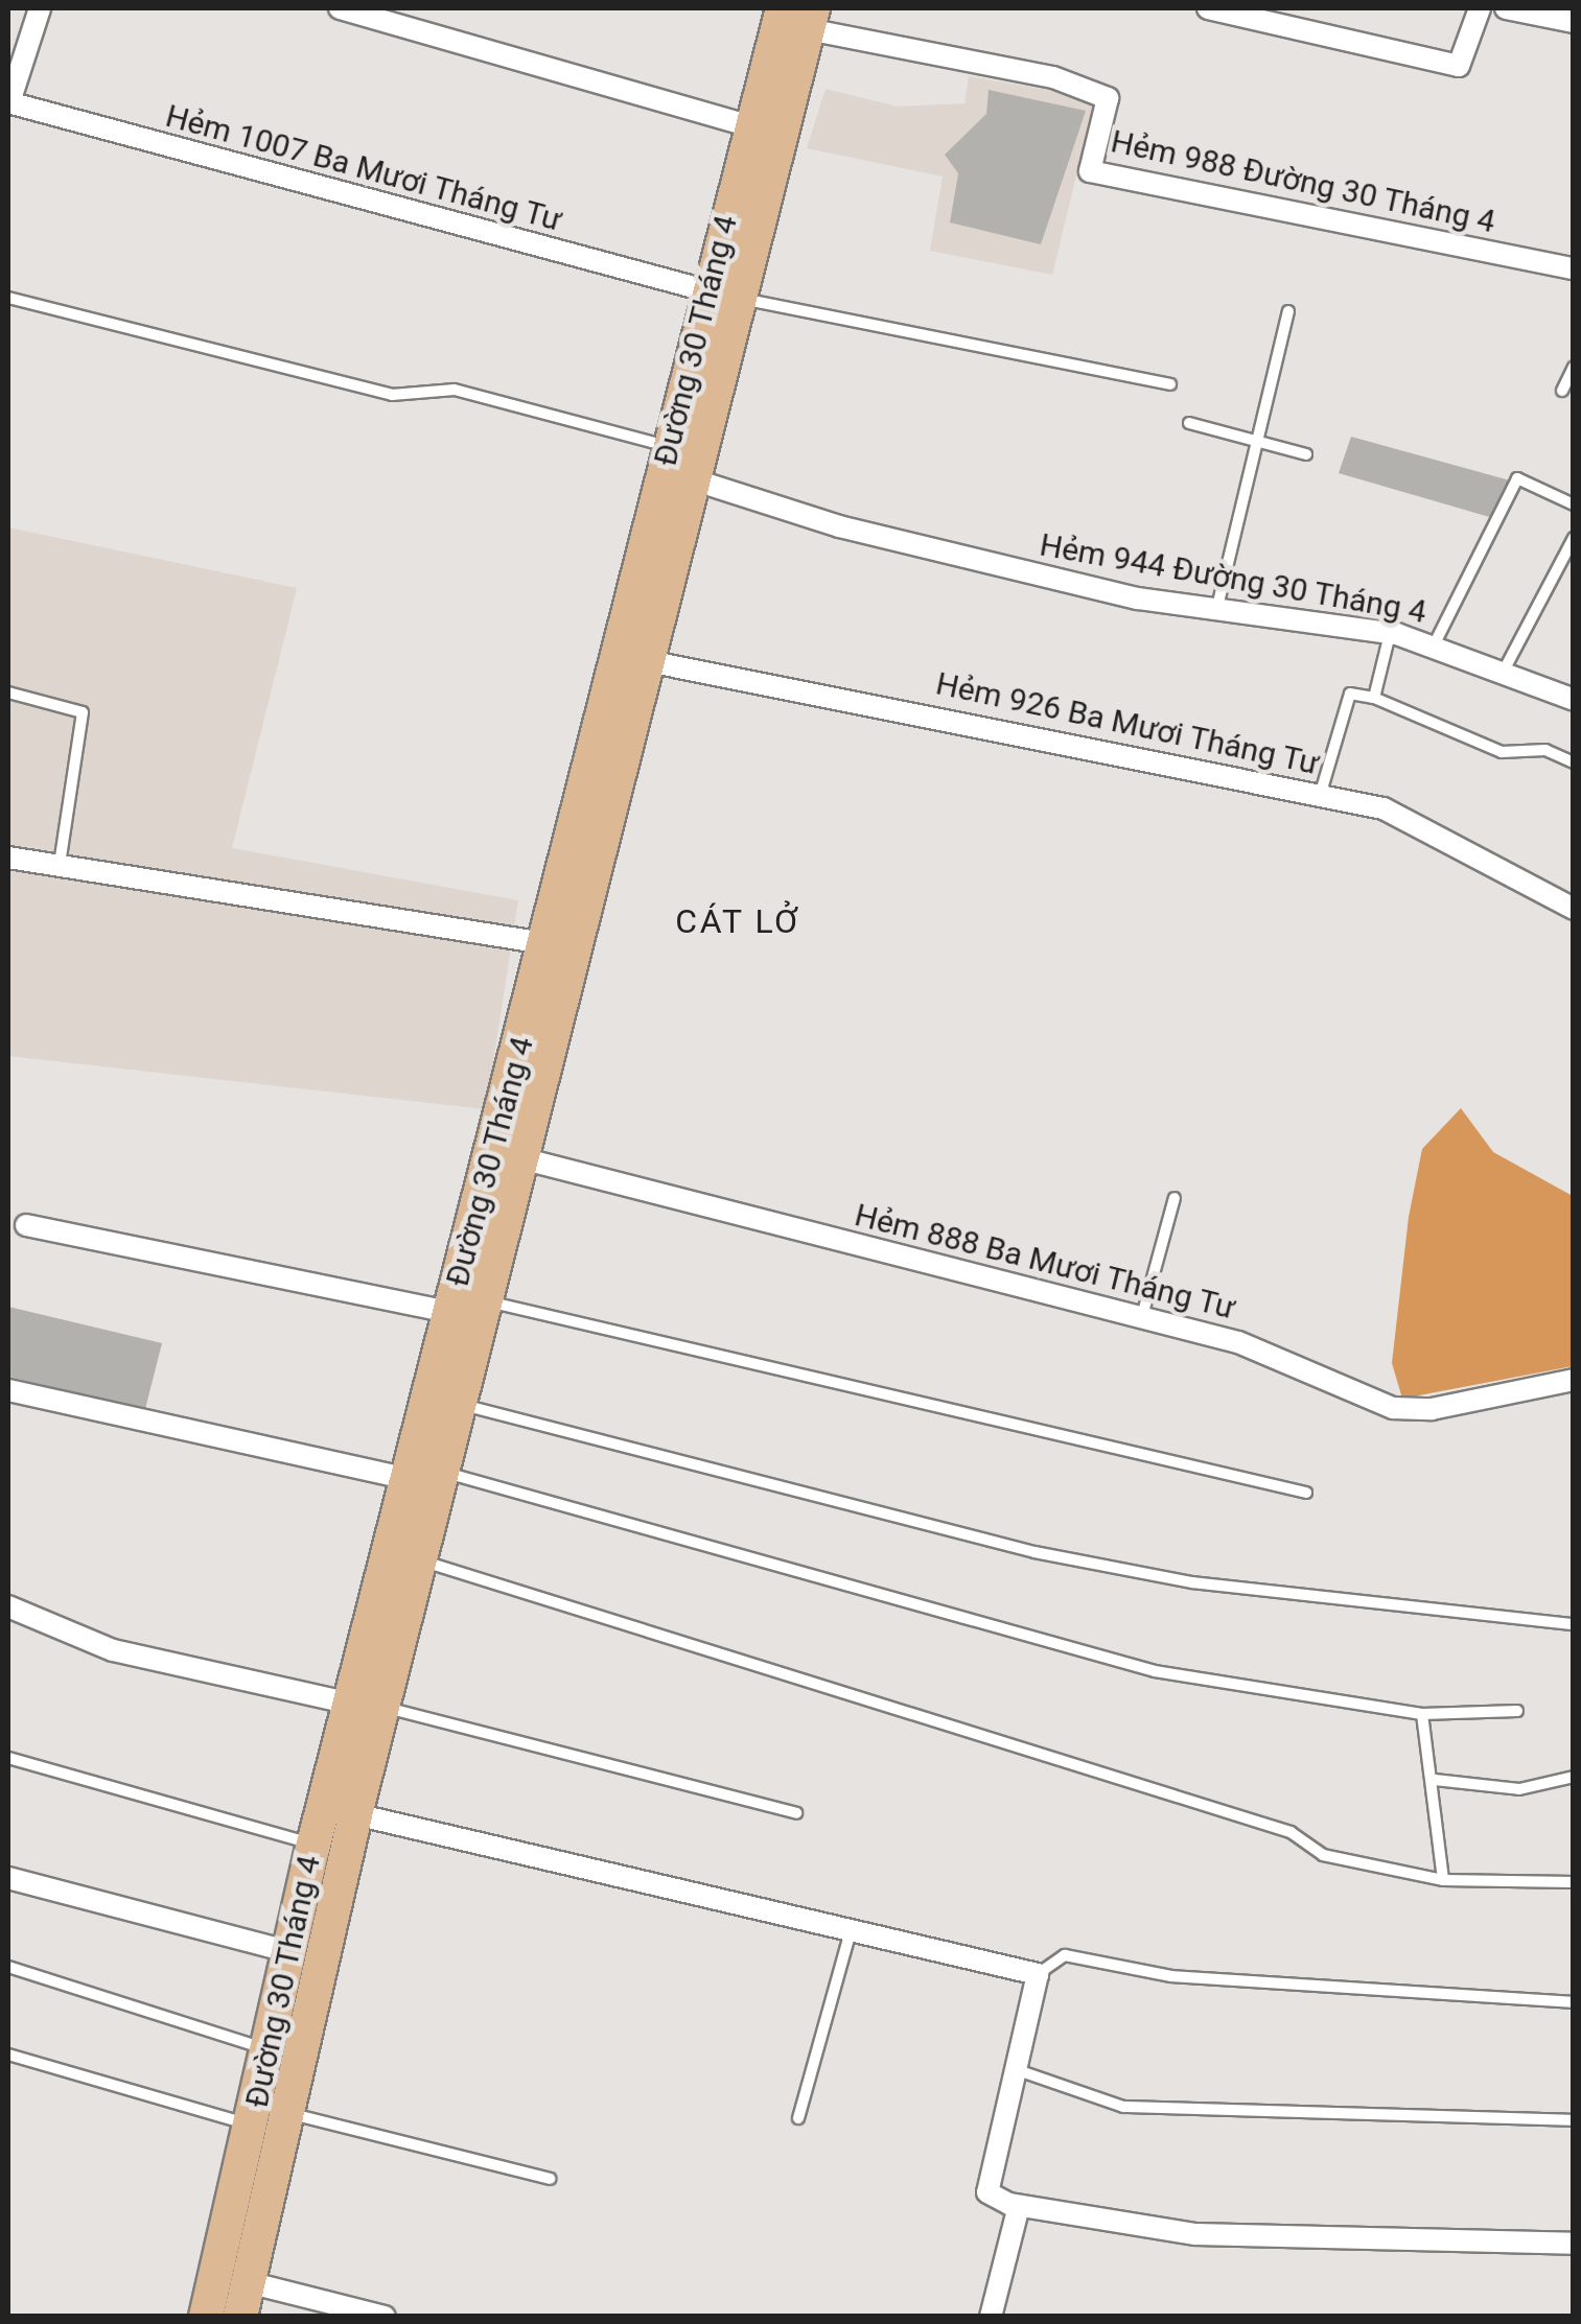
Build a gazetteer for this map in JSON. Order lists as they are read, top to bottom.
{
  "streets": {
    "main road": ["Đường 30 Tháng 4"],
    "street": [
      "Hẻm 1007 Ba Mươi Tháng Tư",
      "Hẻm 988 Đường 30 Tháng 4",
      "Hẻm 944 Đường 30 Tháng 4",
      "Hẻm 926 Ba Mươi Tháng Tư",
      "Hẻm 888 Ba Mươi Tháng Tư"
    ]
  },
  "crossings": [
    ["Hẻm 1007 Ba Mươi Tháng Tư", "Đường 30 Tháng 4"],
    ["Hẻm 988 Đường 30 Tháng 4", "Đường 30 Tháng 4"],
    ["Đường 30 Tháng 4", "Hẻm 944 Đường 30 Tháng 4"],
    ["Đường 30 Tháng 4", "Hẻm 926 Ba Mươi Tháng Tư"],
    ["Đường 30 Tháng 4", "Hẻm 888 Ba Mươi Tháng Tư"]
  ],
  "districts": ["CÁT LỞ"]
}
